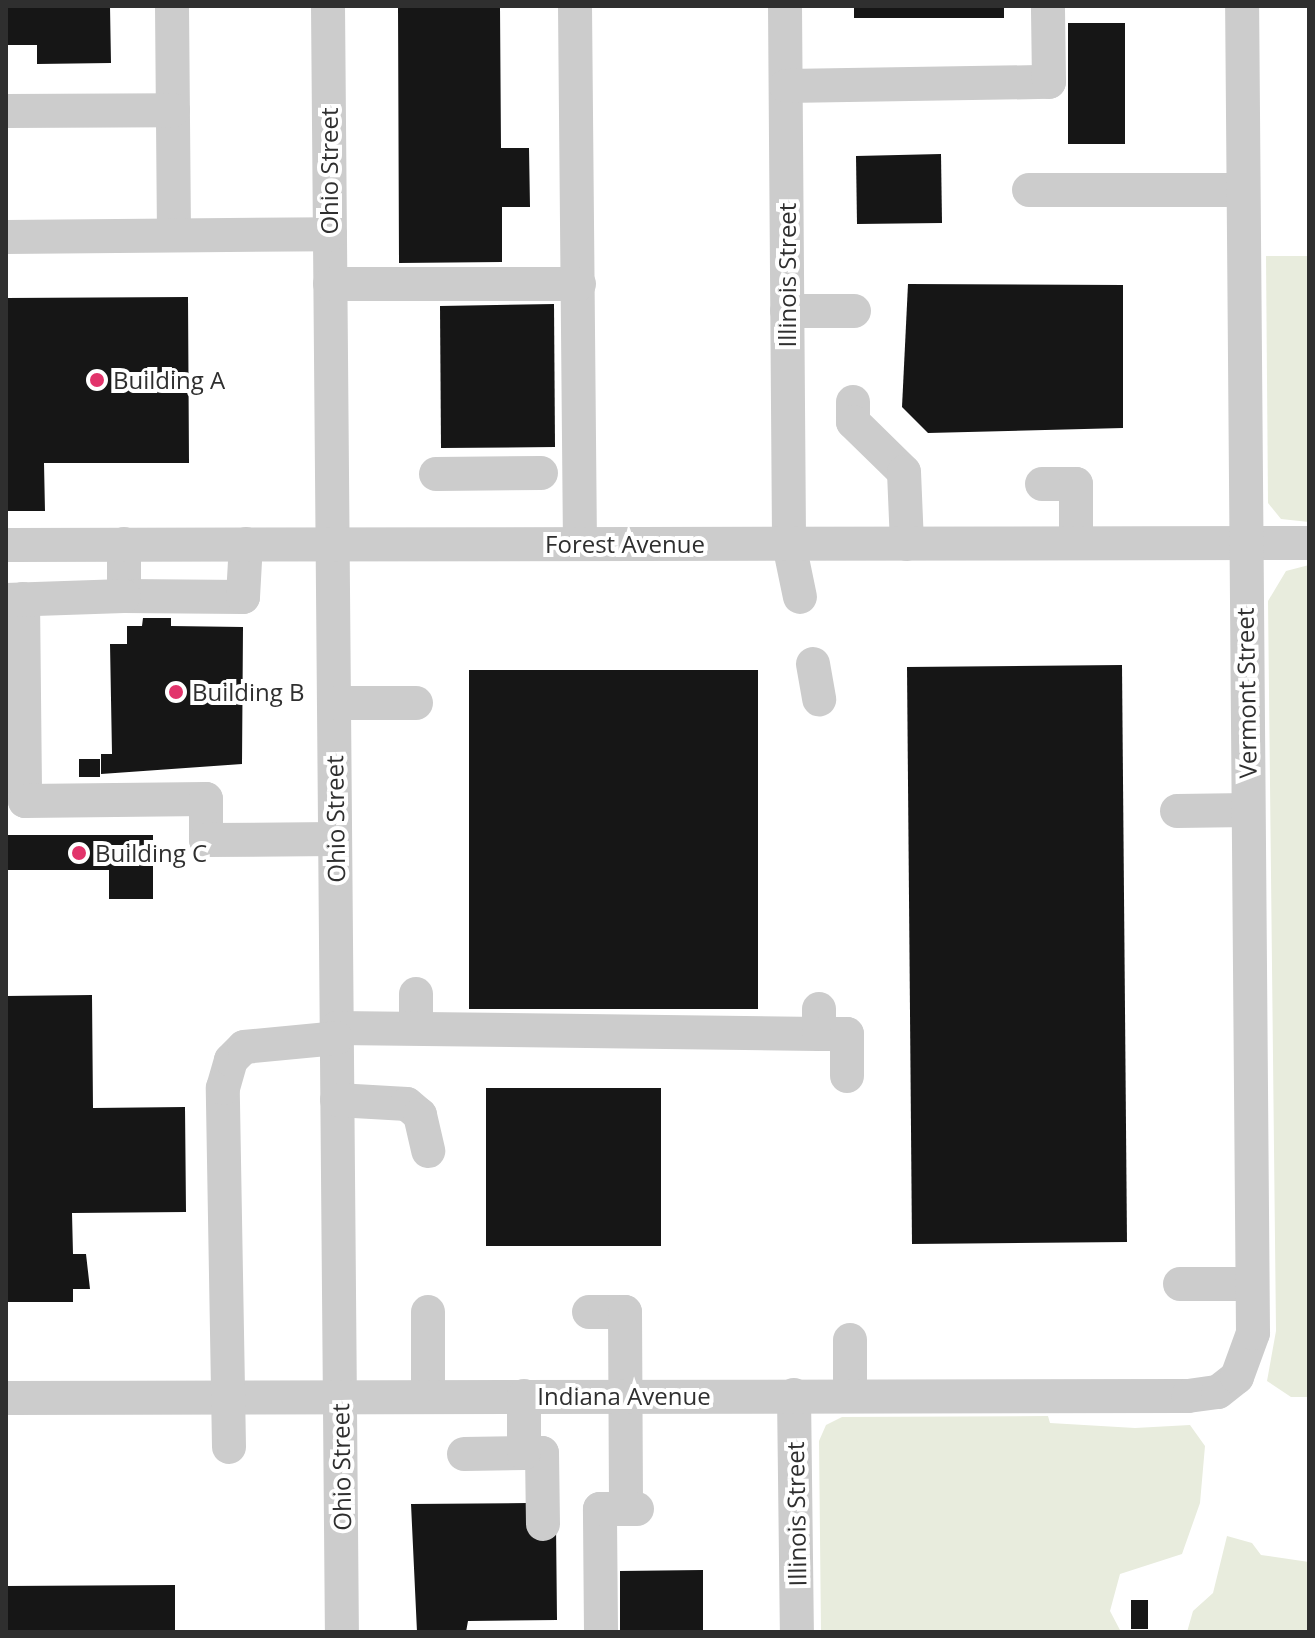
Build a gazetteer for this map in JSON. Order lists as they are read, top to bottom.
{
  "streets": {
    "street": [
      "Ohio Street",
      "Illinois Street",
      "Forest Avenue",
      "Vermont Street",
      "Indiana Avenue"
    ]
  },
  "crossings": [
    ["Ohio Street", "Forest Avenue"],
    ["Ohio Street", "Indiana Avenue"],
    ["Illinois Street", "Forest Avenue"],
    ["Illinois Street", "Indiana Avenue"],
    ["Forest Avenue", "Vermont Street"],
    ["Vermont Street", "Indiana Avenue"]
  ],
  "places": ["Building A", "Building B", "Building C"]
}
